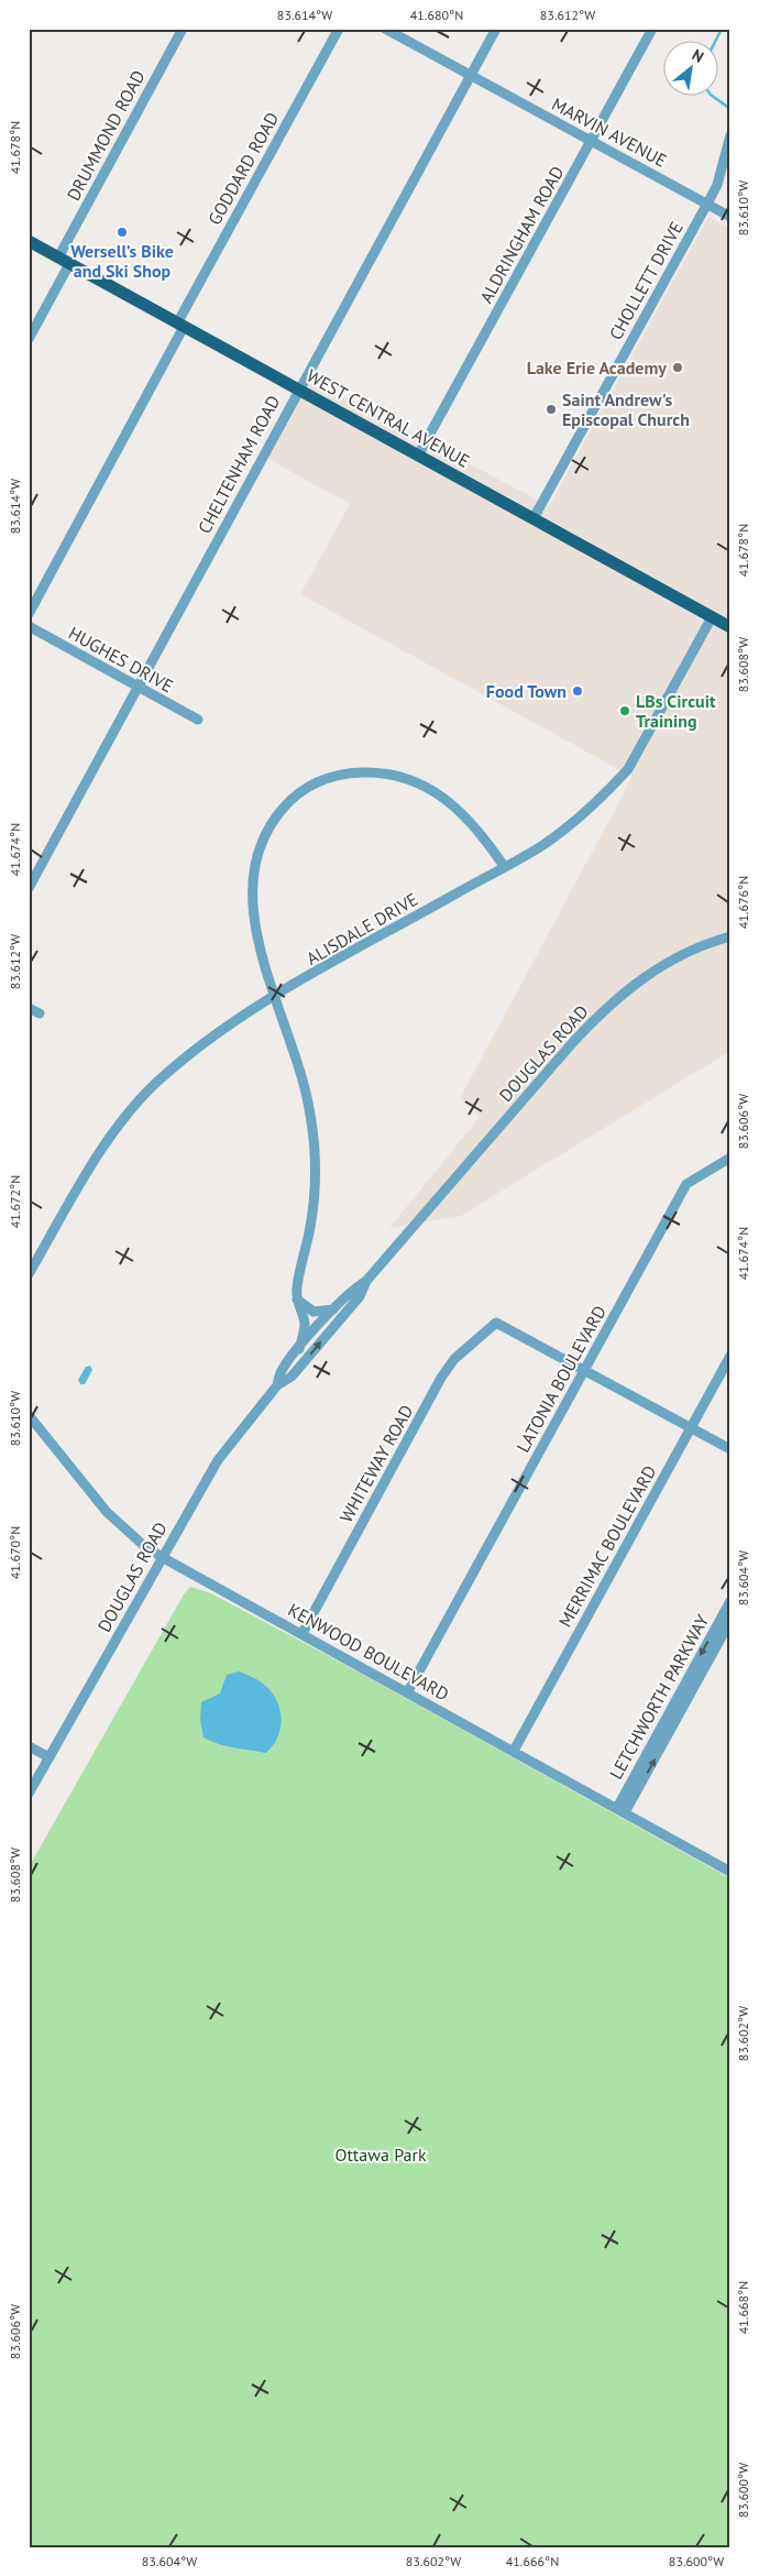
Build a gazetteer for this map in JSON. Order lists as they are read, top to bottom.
{
  "streets": {
    "main road": ["WEST CENTRAL AVENUE"],
    "street": [
      "MARVIN AVENUE",
      "DRUMMOND ROAD",
      "GODDARD ROAD",
      "ALDRINGHAM ROAD",
      "CHOLLETT DRIVE",
      "CHELTENHAM ROAD",
      "HUGHES DRIVE",
      "ALISDALE DRIVE",
      "DOUGLAS ROAD",
      "LATONIA BOULEVARD",
      "WHITEWAY ROAD",
      "MERRIMAC BOULEVARD",
      "KENWOOD BOULEVARD",
      "LETCHWORTH PARKWAY"
    ]
  },
  "crossings": [
    ["MARVIN AVENUE", "ALDRINGHAM ROAD"],
    ["MARVIN AVENUE", "CHOLLETT DRIVE"],
    ["MARVIN AVENUE", "CHELTENHAM ROAD"],
    ["DRUMMOND ROAD", "WEST CENTRAL AVENUE"],
    ["GODDARD ROAD", "WEST CENTRAL AVENUE"],
    ["ALDRINGHAM ROAD", "WEST CENTRAL AVENUE"],
    ["CHOLLETT DRIVE", "WEST CENTRAL AVENUE"],
    ["WEST CENTRAL AVENUE", "CHELTENHAM ROAD"],
    ["WEST CENTRAL AVENUE", "ALISDALE DRIVE"],
    ["CHELTENHAM ROAD", "HUGHES DRIVE"],
    ["DOUGLAS ROAD", "KENWOOD BOULEVARD"],
    ["LATONIA BOULEVARD", "WHITEWAY ROAD"],
    ["LATONIA BOULEVARD", "KENWOOD BOULEVARD"],
    ["WHITEWAY ROAD", "KENWOOD BOULEVARD"],
    ["MERRIMAC BOULEVARD", "KENWOOD BOULEVARD"],
    ["KENWOOD BOULEVARD", "LETCHWORTH PARKWAY"]
  ],
  "parks": ["Ottawa Park"],
  "places": [
    "Wersell’s Bike and Ski Shop",
    "Lake Erie Academy",
    "Saint Andrew's Episcopal Church",
    "Food Town",
    "LBs Circuit Training"
  ],
  "north": "top right",
  "coordinates": [
    "83.614°W",
    "41.680°N",
    "83.612°W",
    "41.678°N",
    "83.610°W",
    "83.608°W",
    "41.674°N",
    "41.676°N",
    "83.606°W",
    "41.672°N",
    "41.670°N",
    "83.604°W",
    "83.602°W",
    "41.668°N",
    "83.600°W",
    "41.666°N"
  ]
}
